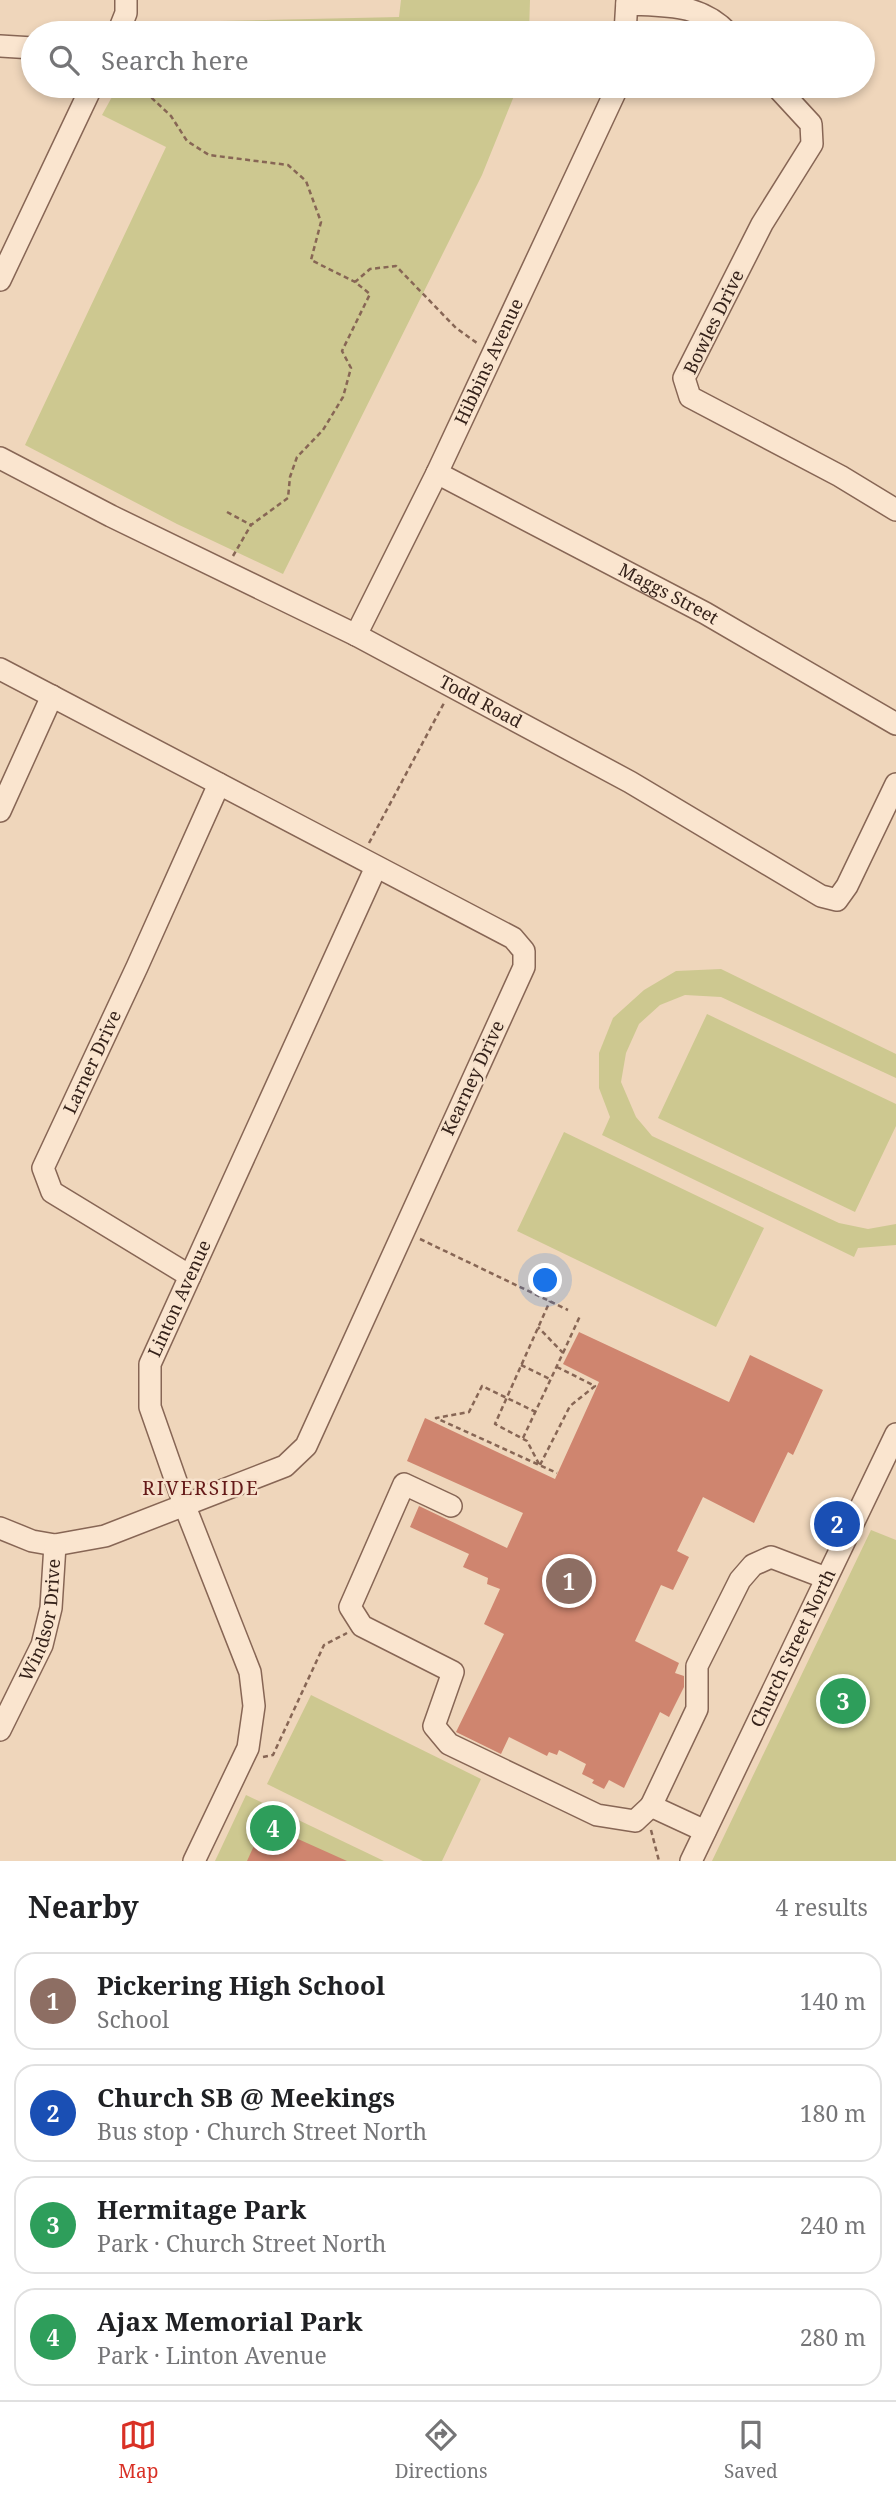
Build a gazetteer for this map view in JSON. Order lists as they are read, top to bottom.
{
  "streets": {
    "street": [
      "Bowles Drive",
      "Hibbins Avenue",
      "Maggs Street",
      "Todd Road",
      "Larner Drive",
      "Kearney Drive",
      "Linton Avenue",
      "Windsor Drive",
      "Church Street North"
    ]
  },
  "crossings": [
    ["Hibbins Avenue", "Maggs Street"],
    ["Hibbins Avenue", "Todd Road"],
    ["Larner Drive", "Kearney Drive"],
    ["Larner Drive", "Linton Avenue"],
    ["Kearney Drive", "Linton Avenue"],
    ["Kearney Drive", "Windsor Drive"]
  ],
  "districts": ["RIVERSIDE"],
  "page": {
    "search": "Search here",
    "pins": [
      "2",
      "1",
      "3",
      "4"
    ],
    "heading": ["Nearby", "4 results"],
    "list": [
      {
        "mark": "1",
        "name": "Pickering High School",
        "note": "School",
        "value": "140 m"
      },
      {
        "mark": "2",
        "name": "Church SB @ Meekings",
        "note": "Bus stop · Church Street North",
        "value": "180 m"
      },
      {
        "mark": "3",
        "name": "Hermitage Park",
        "note": "Park · Church Street North",
        "value": "240 m"
      },
      {
        "mark": "4",
        "name": "Ajax Memorial Park",
        "note": "Park · Linton Avenue",
        "value": "280 m"
      }
    ],
    "nav": ["Map", "Directions", "Saved"]
  }
}
